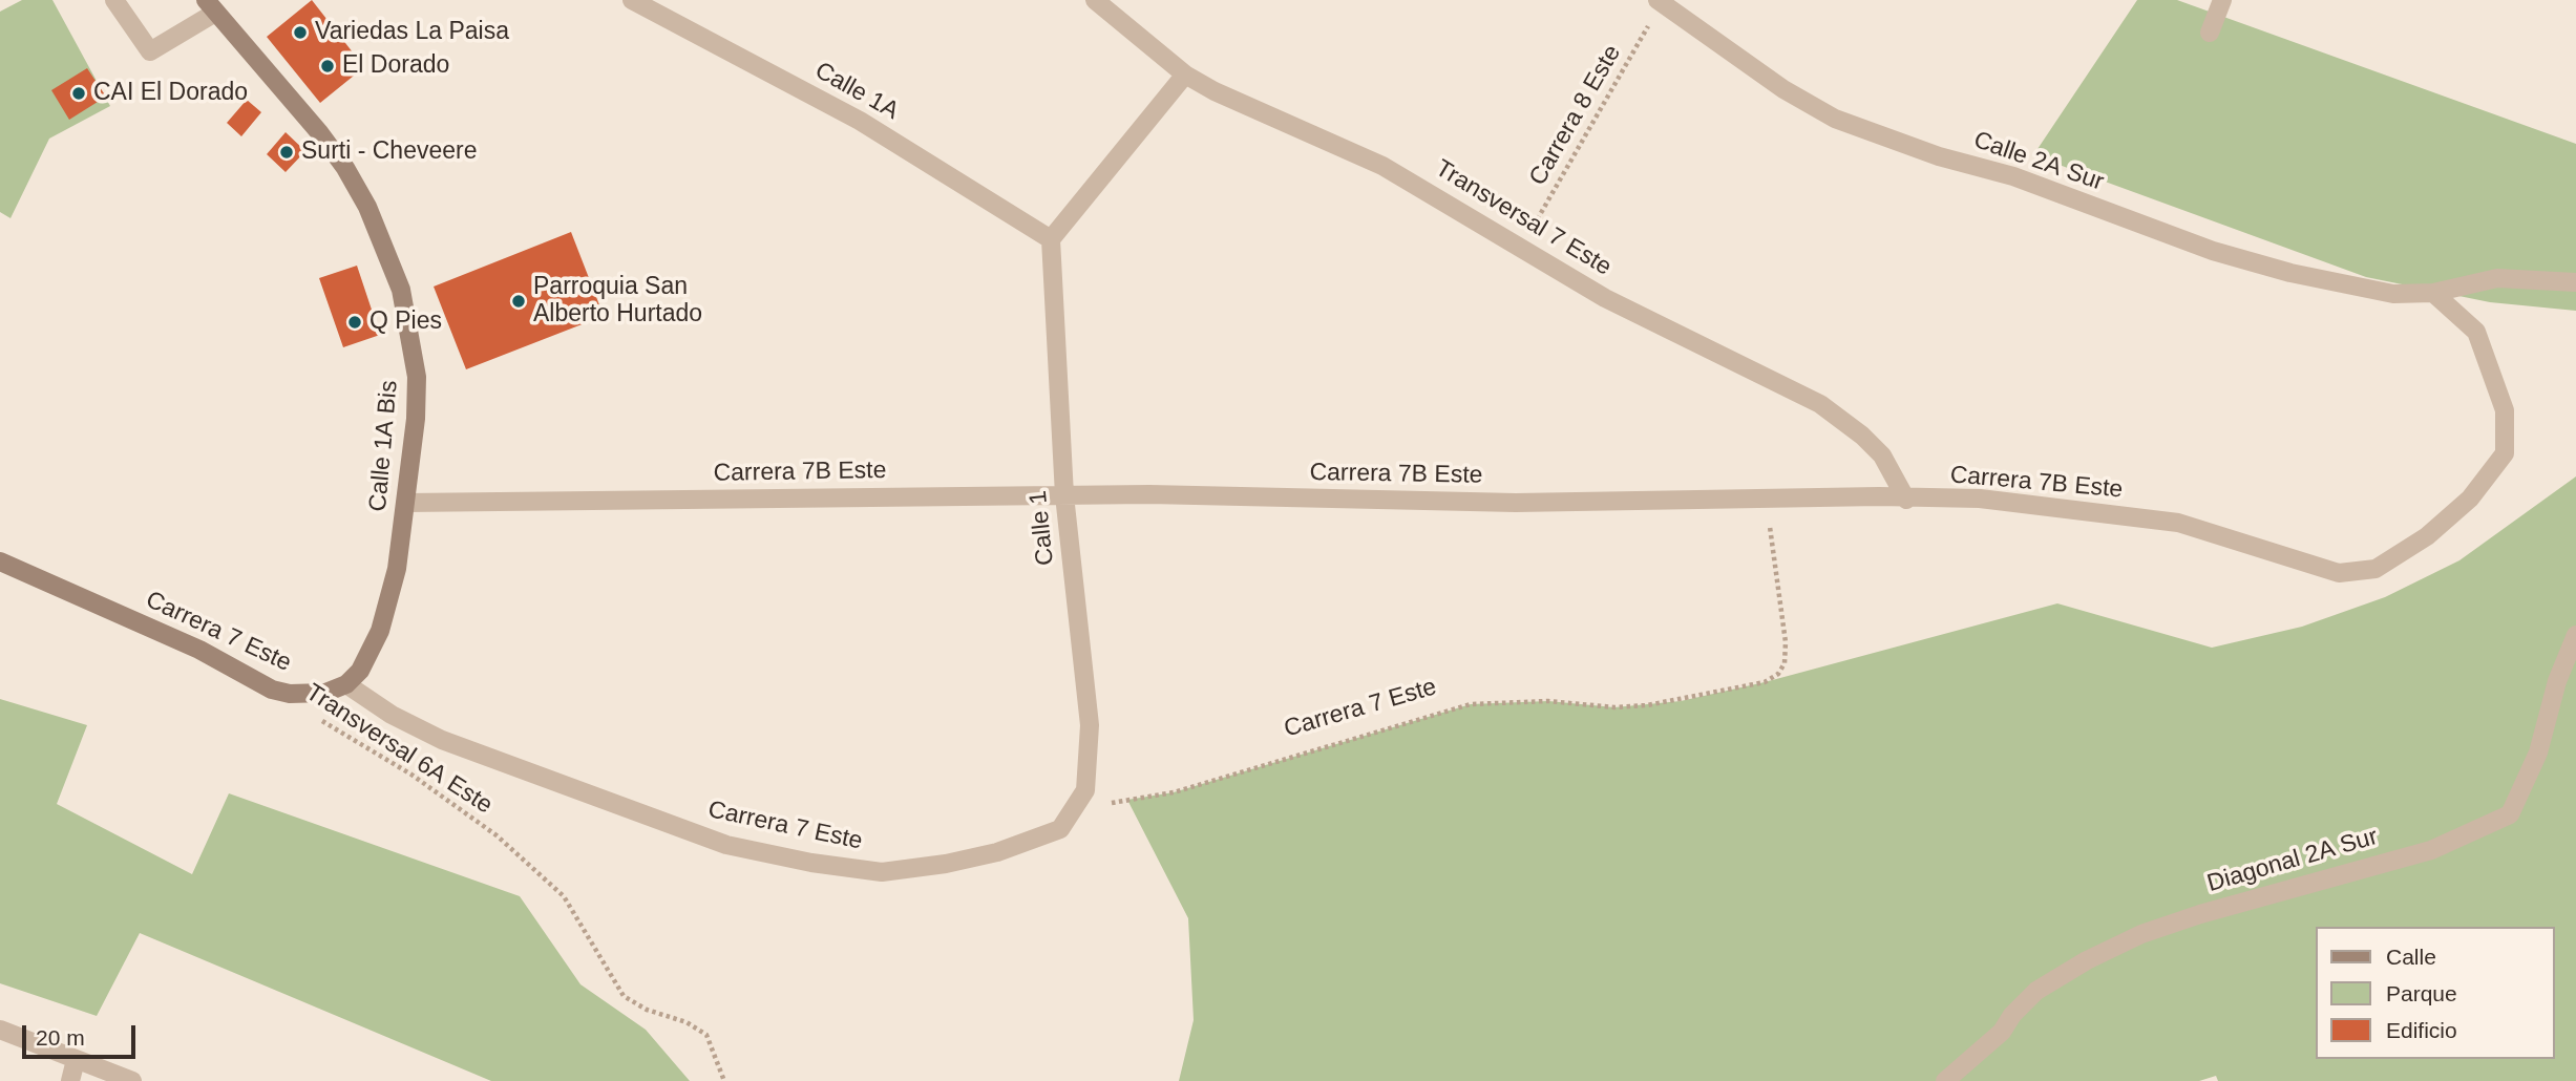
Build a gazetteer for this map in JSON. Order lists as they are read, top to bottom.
{
  "streets": {
    "street": [
      "Calle 1A",
      "Calle 2A Sur",
      "Transversal 7 Este",
      "Calle 1A Bis",
      "Carrera 7B Este",
      "Calle 1",
      "Carrera 7 Este",
      "Diagonal 2A Sur"
    ],
    "path": ["Carrera 8 Este", "Transversal 6A Este"]
  },
  "crossings": [
    ["Calle 1A", "Calle 1"],
    ["Carrera 8 Este", "Calle 2A Sur"],
    ["Carrera 8 Este", "Transversal 7 Este"],
    ["Calle 2A Sur", "Carrera 7B Este"],
    ["Transversal 7 Este", "Carrera 7B Este"],
    ["Calle 1A Bis", "Carrera 7B Este"],
    ["Calle 1A Bis", "Carrera 7 Este"],
    ["Carrera 7B Este", "Calle 1"],
    ["Carrera 7B Este", "Carrera 7 Este"],
    ["Calle 1", "Carrera 7 Este"]
  ],
  "places": [
    "Variedas La Paisa",
    "El Dorado",
    "CAI El Dorado",
    "Surti - Cheveere",
    "Parroquia San Alberto Hurtado",
    "Q Pies"
  ],
  "legend": ["Calle", "Parque", "Edificio"],
  "scale_bar": "20 m"
}
